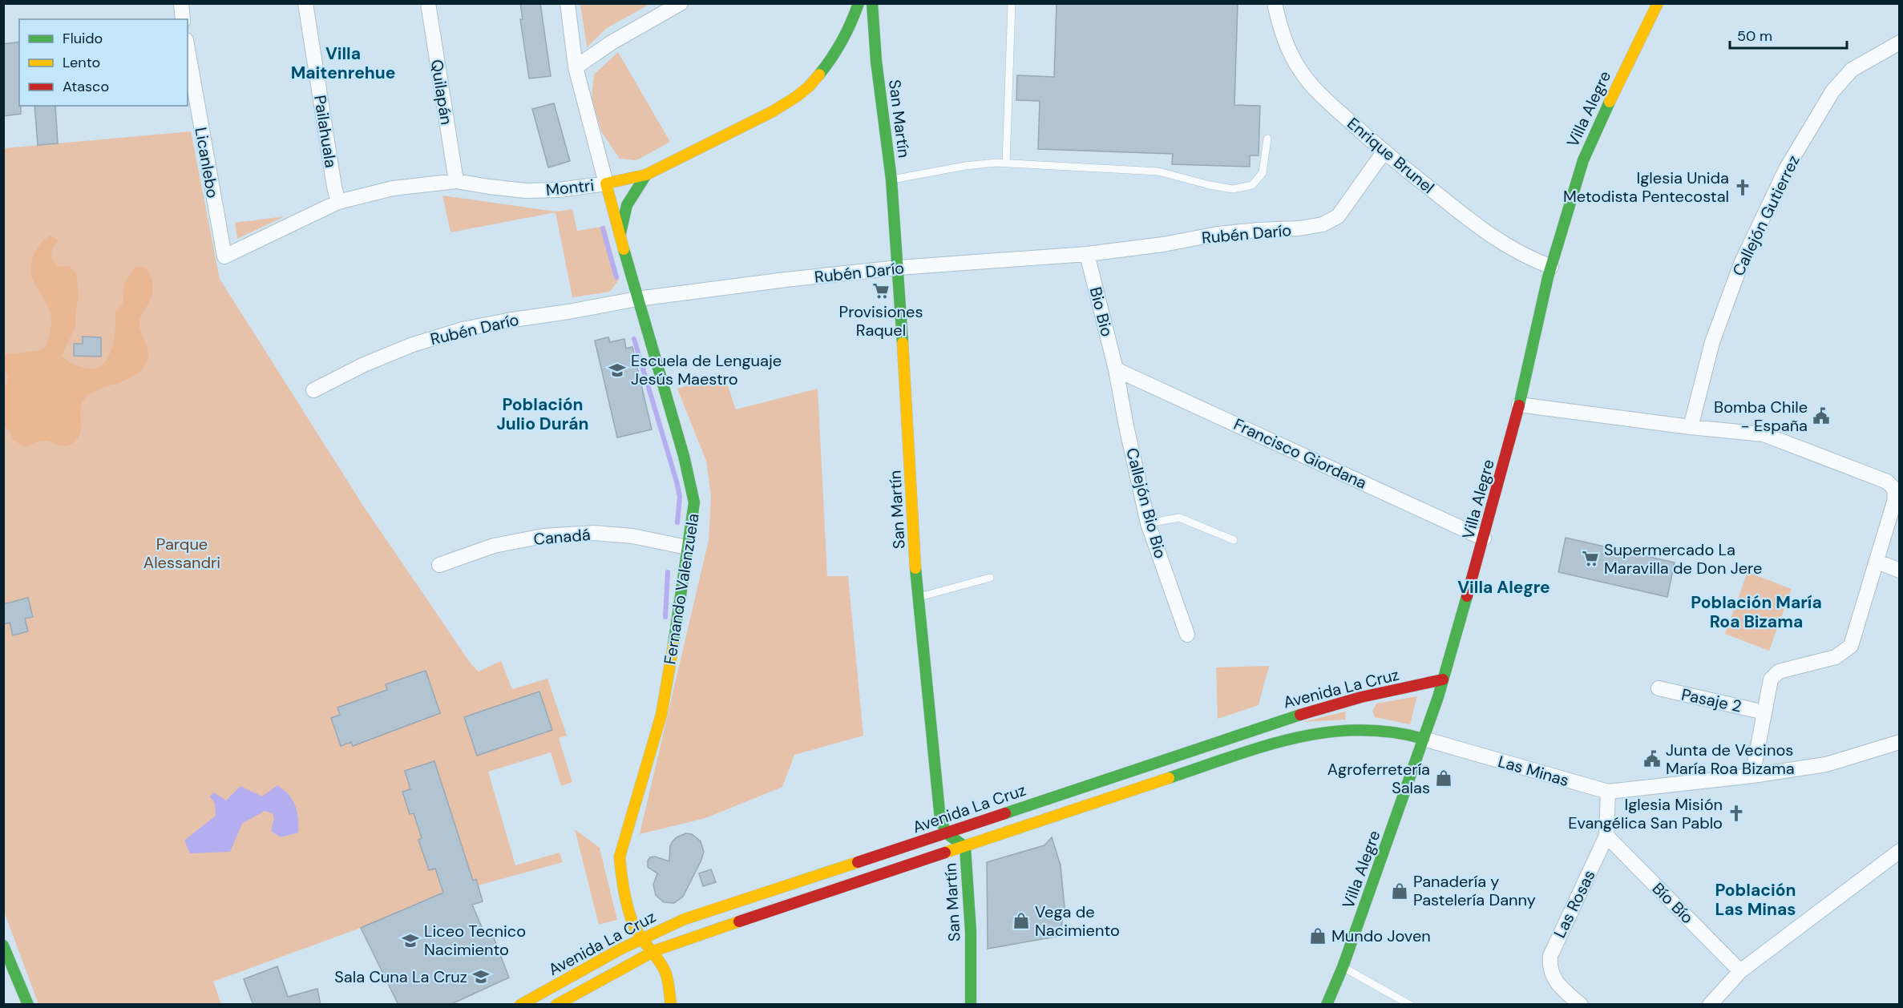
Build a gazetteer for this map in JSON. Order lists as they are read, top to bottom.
{
  "streets": {
    "main road": [
      "Villa Alegre",
      "San Martín",
      "Montri",
      "Fernando Valenzuela",
      "Avenida La Cruz"
    ],
    "street": [
      "Quilapán",
      "Pailahuala",
      "Enrique Brunel",
      "Licanlebo",
      "Callejón Gutierrez",
      "Rubén Darío",
      "Bio Bio",
      "Francisco Giordana",
      "Callejón Bio Bio",
      "Canadá",
      "Pasaje 2",
      "Las Minas",
      "Bío Bío",
      "Las Rosas"
    ]
  },
  "crossings": [
    ["Quilapán", "Montri"],
    ["Villa Alegre", "Enrique Brunel"],
    ["Villa Alegre", "Francisco Giordana"],
    ["Villa Alegre", "Avenida La Cruz"],
    ["Villa Alegre", "Las Minas"],
    ["San Martín", "Rubén Darío"],
    ["San Martín", "Avenida La Cruz"],
    ["Pailahuala", "Montri"],
    ["Enrique Brunel", "Rubén Darío"],
    ["Licanlebo", "Montri"],
    ["Montri", "Fernando Valenzuela"],
    ["Rubén Darío", "Bio Bio"],
    ["Rubén Darío", "Fernando Valenzuela"],
    ["Bio Bio", "Francisco Giordana"],
    ["Bio Bio", "Callejón Bio Bio"],
    ["Francisco Giordana", "Callejón Bio Bio"],
    ["Canadá", "Fernando Valenzuela"],
    ["Fernando Valenzuela", "Avenida La Cruz"],
    ["Avenida La Cruz", "Las Minas"],
    ["Las Minas", "Las Rosas"],
    ["Bío Bío", "Las Rosas"]
  ],
  "districts": [
    "Villa Maitenrehue",
    "Población Julio Durán",
    "Villa Alegre",
    "Población María Roa Bizama",
    "Población Las Minas"
  ],
  "parks": ["Parque Alessandri"],
  "places": {
    "church": ["Iglesia Unida Metodista Pentecostal", "Iglesia Misión Evangélica San Pablo"],
    "supermarket": ["Provisiones Raquel", "Supermercado La Maravilla de Don Jere"],
    "school or university": ["Escuela de Lenguaje Jesús Maestro", "Liceo Tecnico Nacimiento", "Sala Cuna La Cruz"],
    "public building": ["Bomba Chile - España", "Junta de Vecinos María Roa Bizama"],
    "shop": [
      "Agroferretería Salas",
      "Panadería y Pastelería Danny",
      "Vega de Nacimiento",
      "Mundo Joven"
    ]
  },
  "legend": ["Fluido", "Lento", "Atasco"],
  "scale_bar": "50 m"
}
